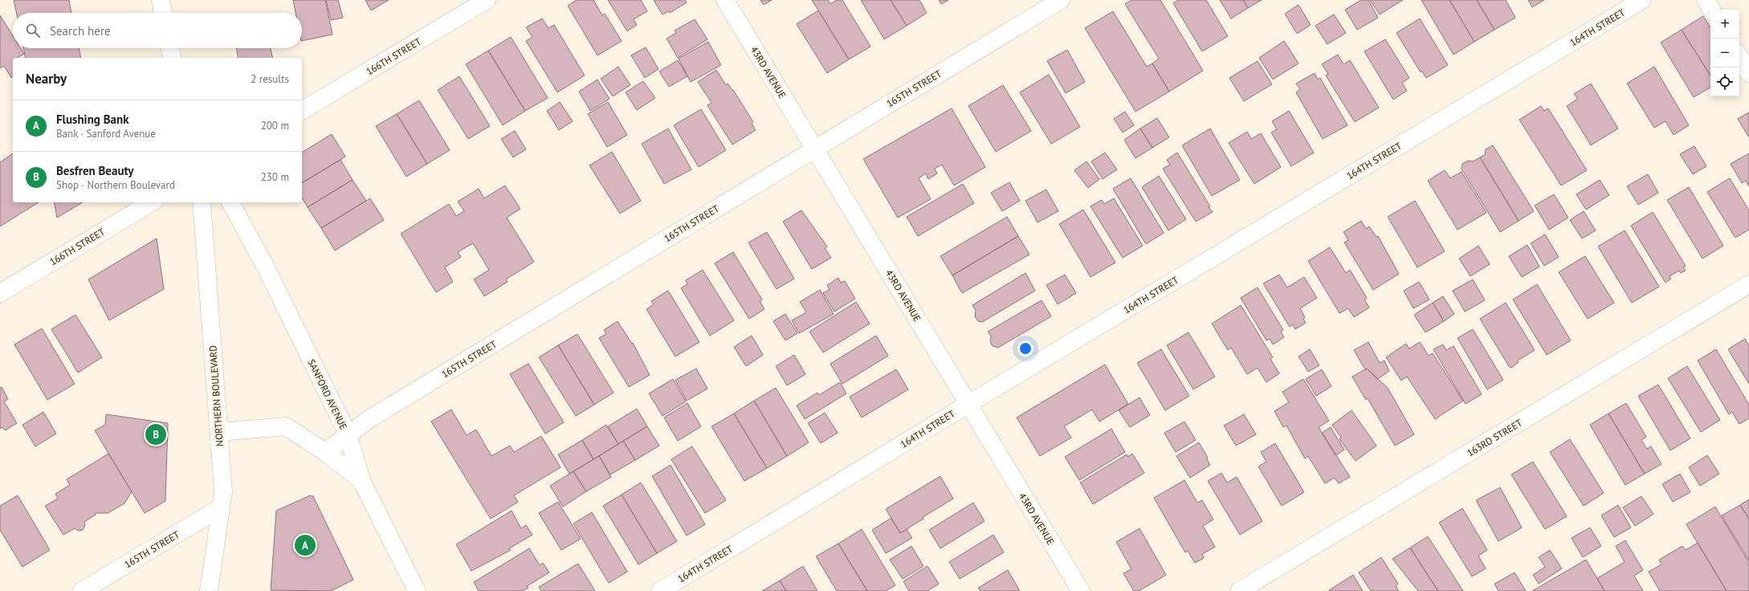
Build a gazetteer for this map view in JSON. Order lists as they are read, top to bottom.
{
  "streets": {
    "street": [
      "164TH STREET",
      "166TH STREET",
      "43RD AVENUE",
      "165TH STREET",
      "SANFORD AVENUE",
      "NORTHERN BOULEVARD",
      "163RD STREET"
    ]
  },
  "crossings": [
    ["164TH STREET", "43RD AVENUE"],
    ["43RD AVENUE", "165TH STREET"],
    ["165TH STREET", "SANFORD AVENUE"],
    ["165TH STREET", "NORTHERN BOULEVARD"]
  ],
  "page": {
    "map_buttons": ["+", "−"],
    "search": "Search here",
    "heading": ["Nearby", "2 results"],
    "list": [
      {
        "mark": "A",
        "name": "Flushing Bank",
        "note": "Bank · Sanford Avenue",
        "value": "200 m"
      },
      {
        "mark": "B",
        "name": "Besfren Beauty",
        "note": "Shop · Northern Boulevard",
        "value": "230 m"
      }
    ],
    "pins": ["B", "A"]
  }
}
